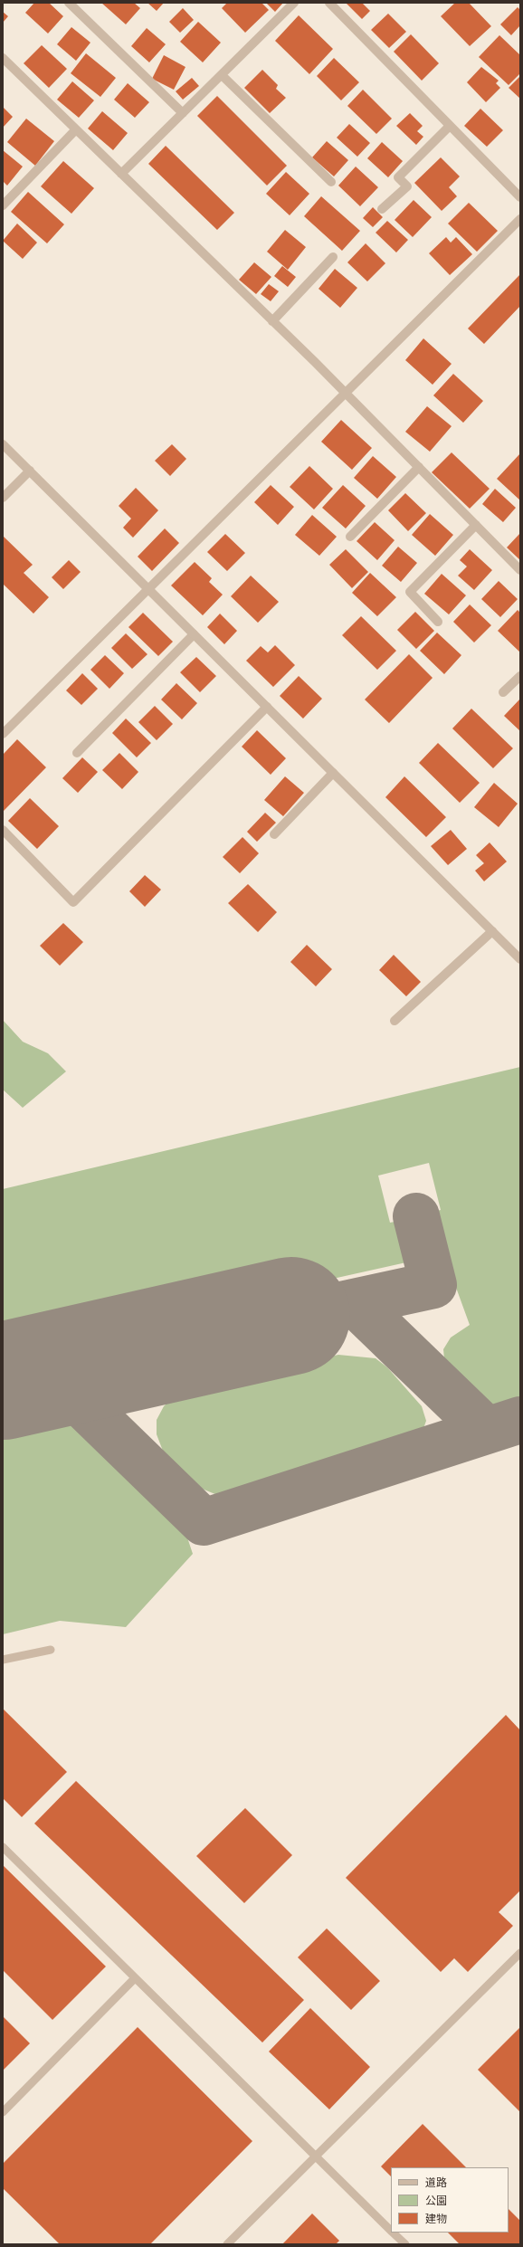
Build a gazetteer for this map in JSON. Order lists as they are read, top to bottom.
{
  "legend": ["道路", "公園", "建物"]
}
